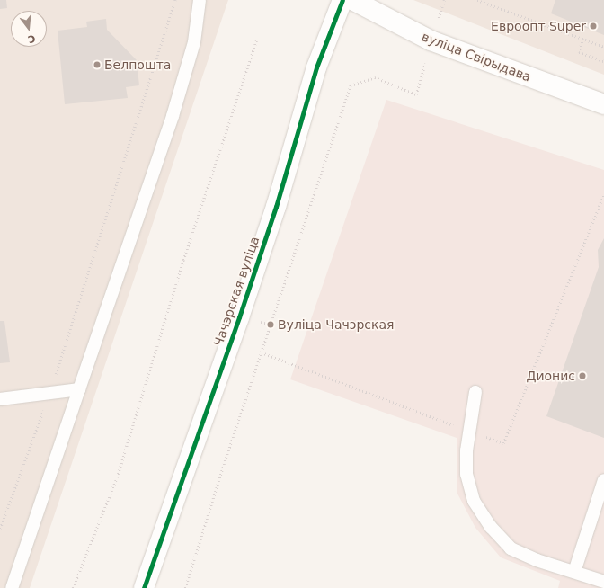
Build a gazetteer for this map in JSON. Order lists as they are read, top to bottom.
{
  "streets": {
    "street": ["вуліца Свірыдава", "Чачэрская вуліца"]
  },
  "places": [
    "Евроопт Super",
    "Белпошта",
    "Вуліца Чачэрская",
    "Дионис"
  ],
  "north": "bottom"
}
